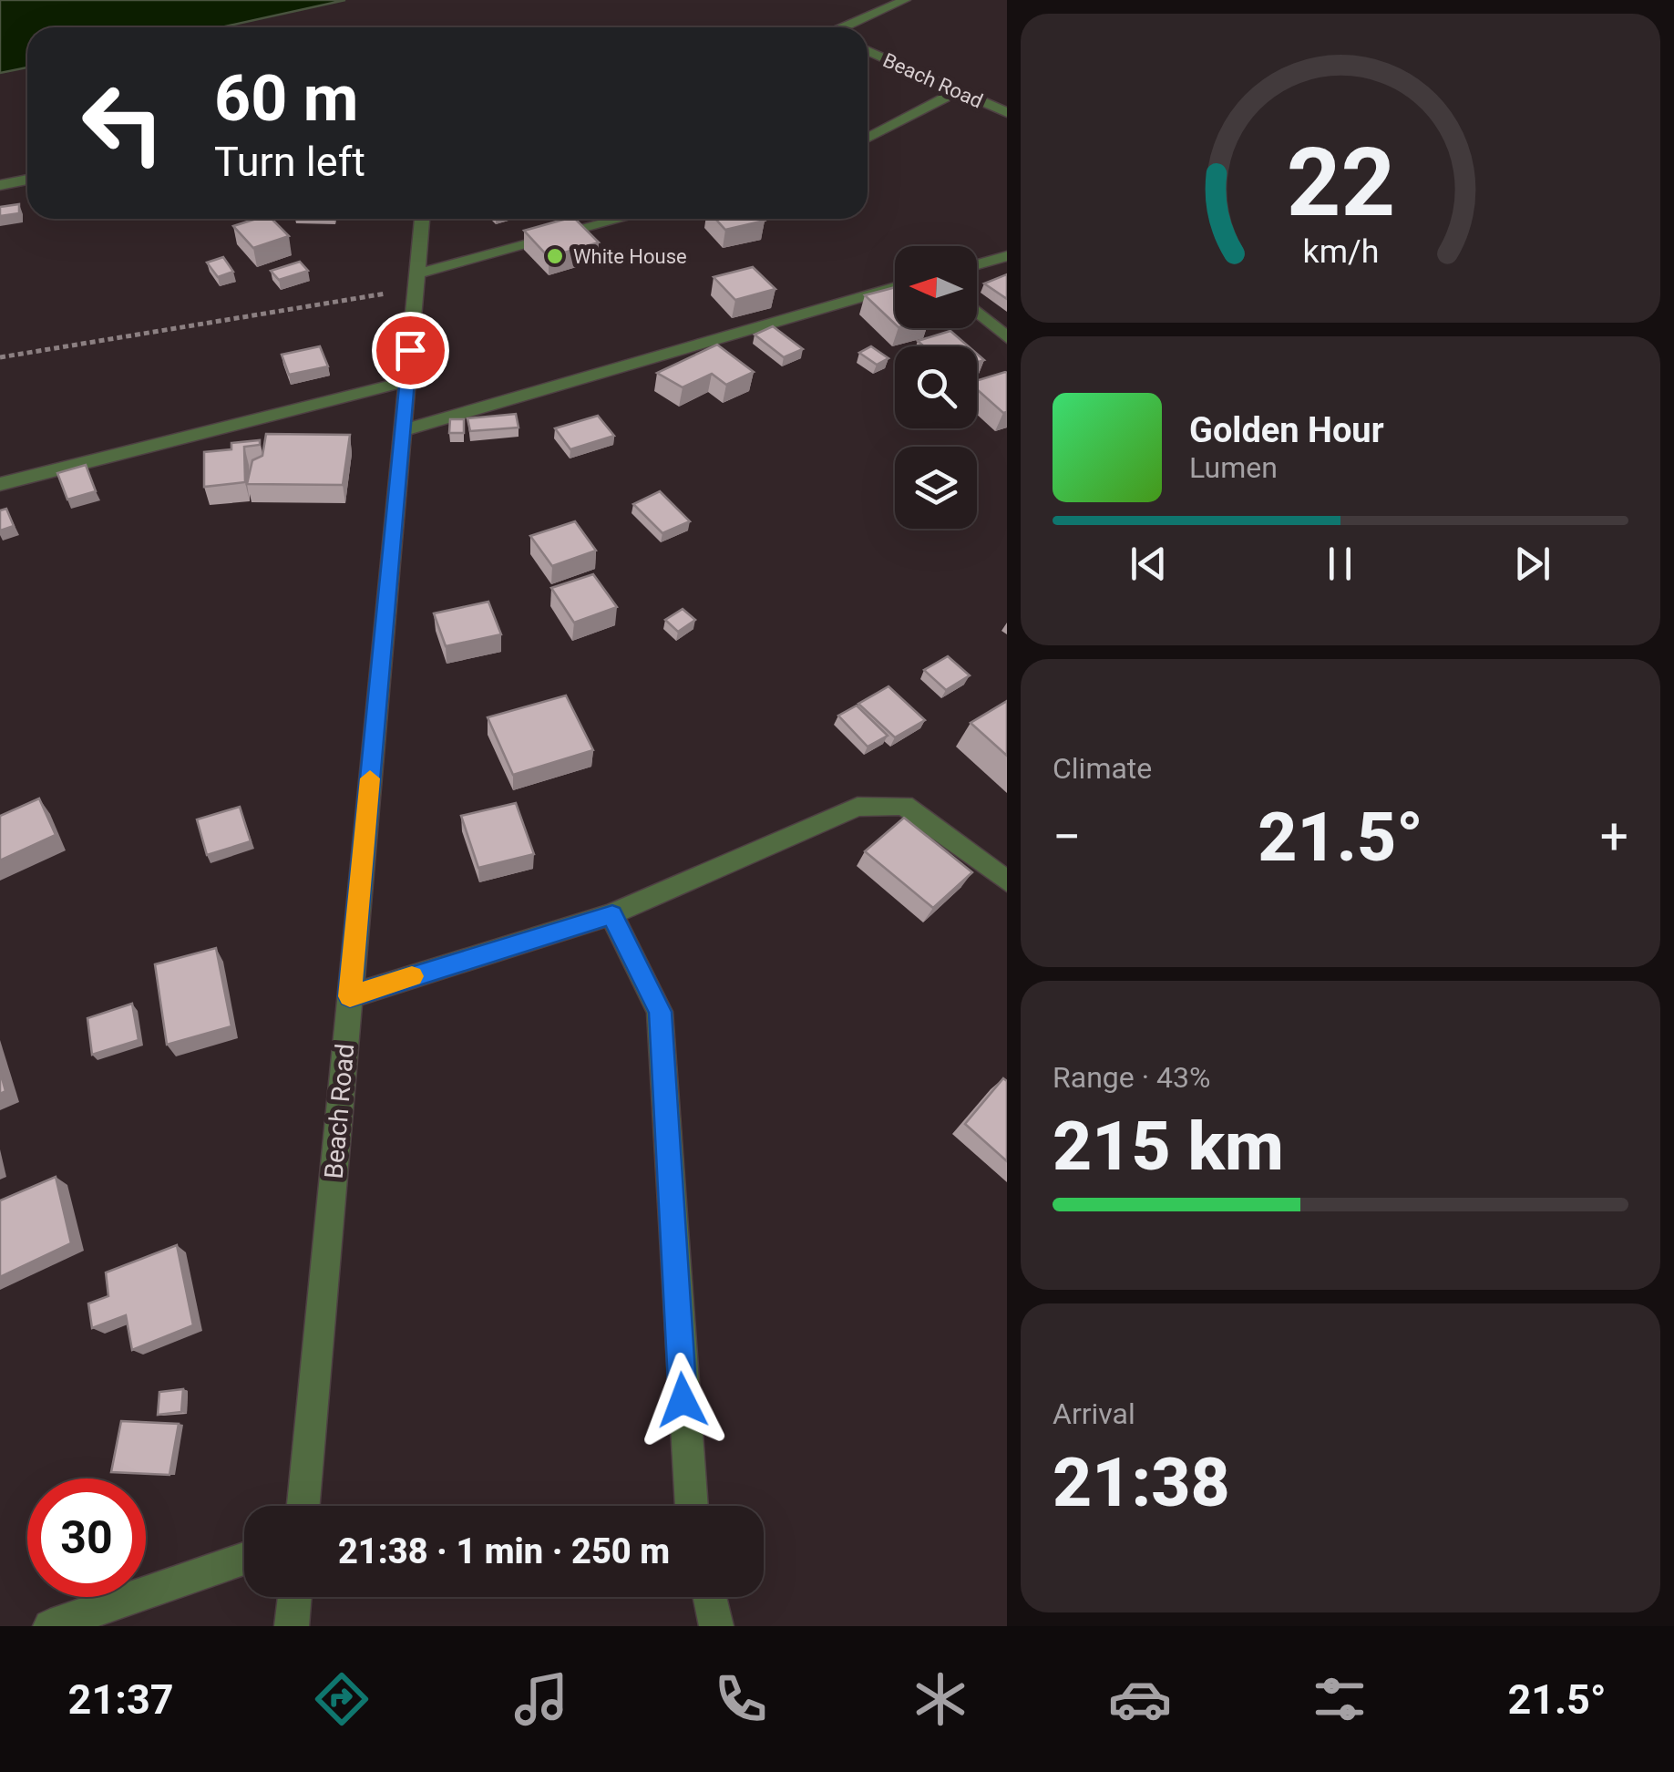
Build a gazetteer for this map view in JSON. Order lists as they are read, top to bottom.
{
  "streets": {
    "street": ["Beach Road"]
  },
  "places": ["White House"],
  "north": "left",
  "page": {
    "turn": ["60 m", "Turn left"],
    "song": ["Golden Hour", "Lumen"],
    "tile": [
      "Climate",
      ["Range · 43%", "215 km"],
      ["Arrival", "21:38"]
    ],
    "heat": ["−", "21.5°", "+"],
    "limit": "30",
    "trip": "21:38 · 1 min · 250 m",
    "tabs": ["21:37", "21.5°"],
    "gauge": ["22", "km/h"]
  }
}
